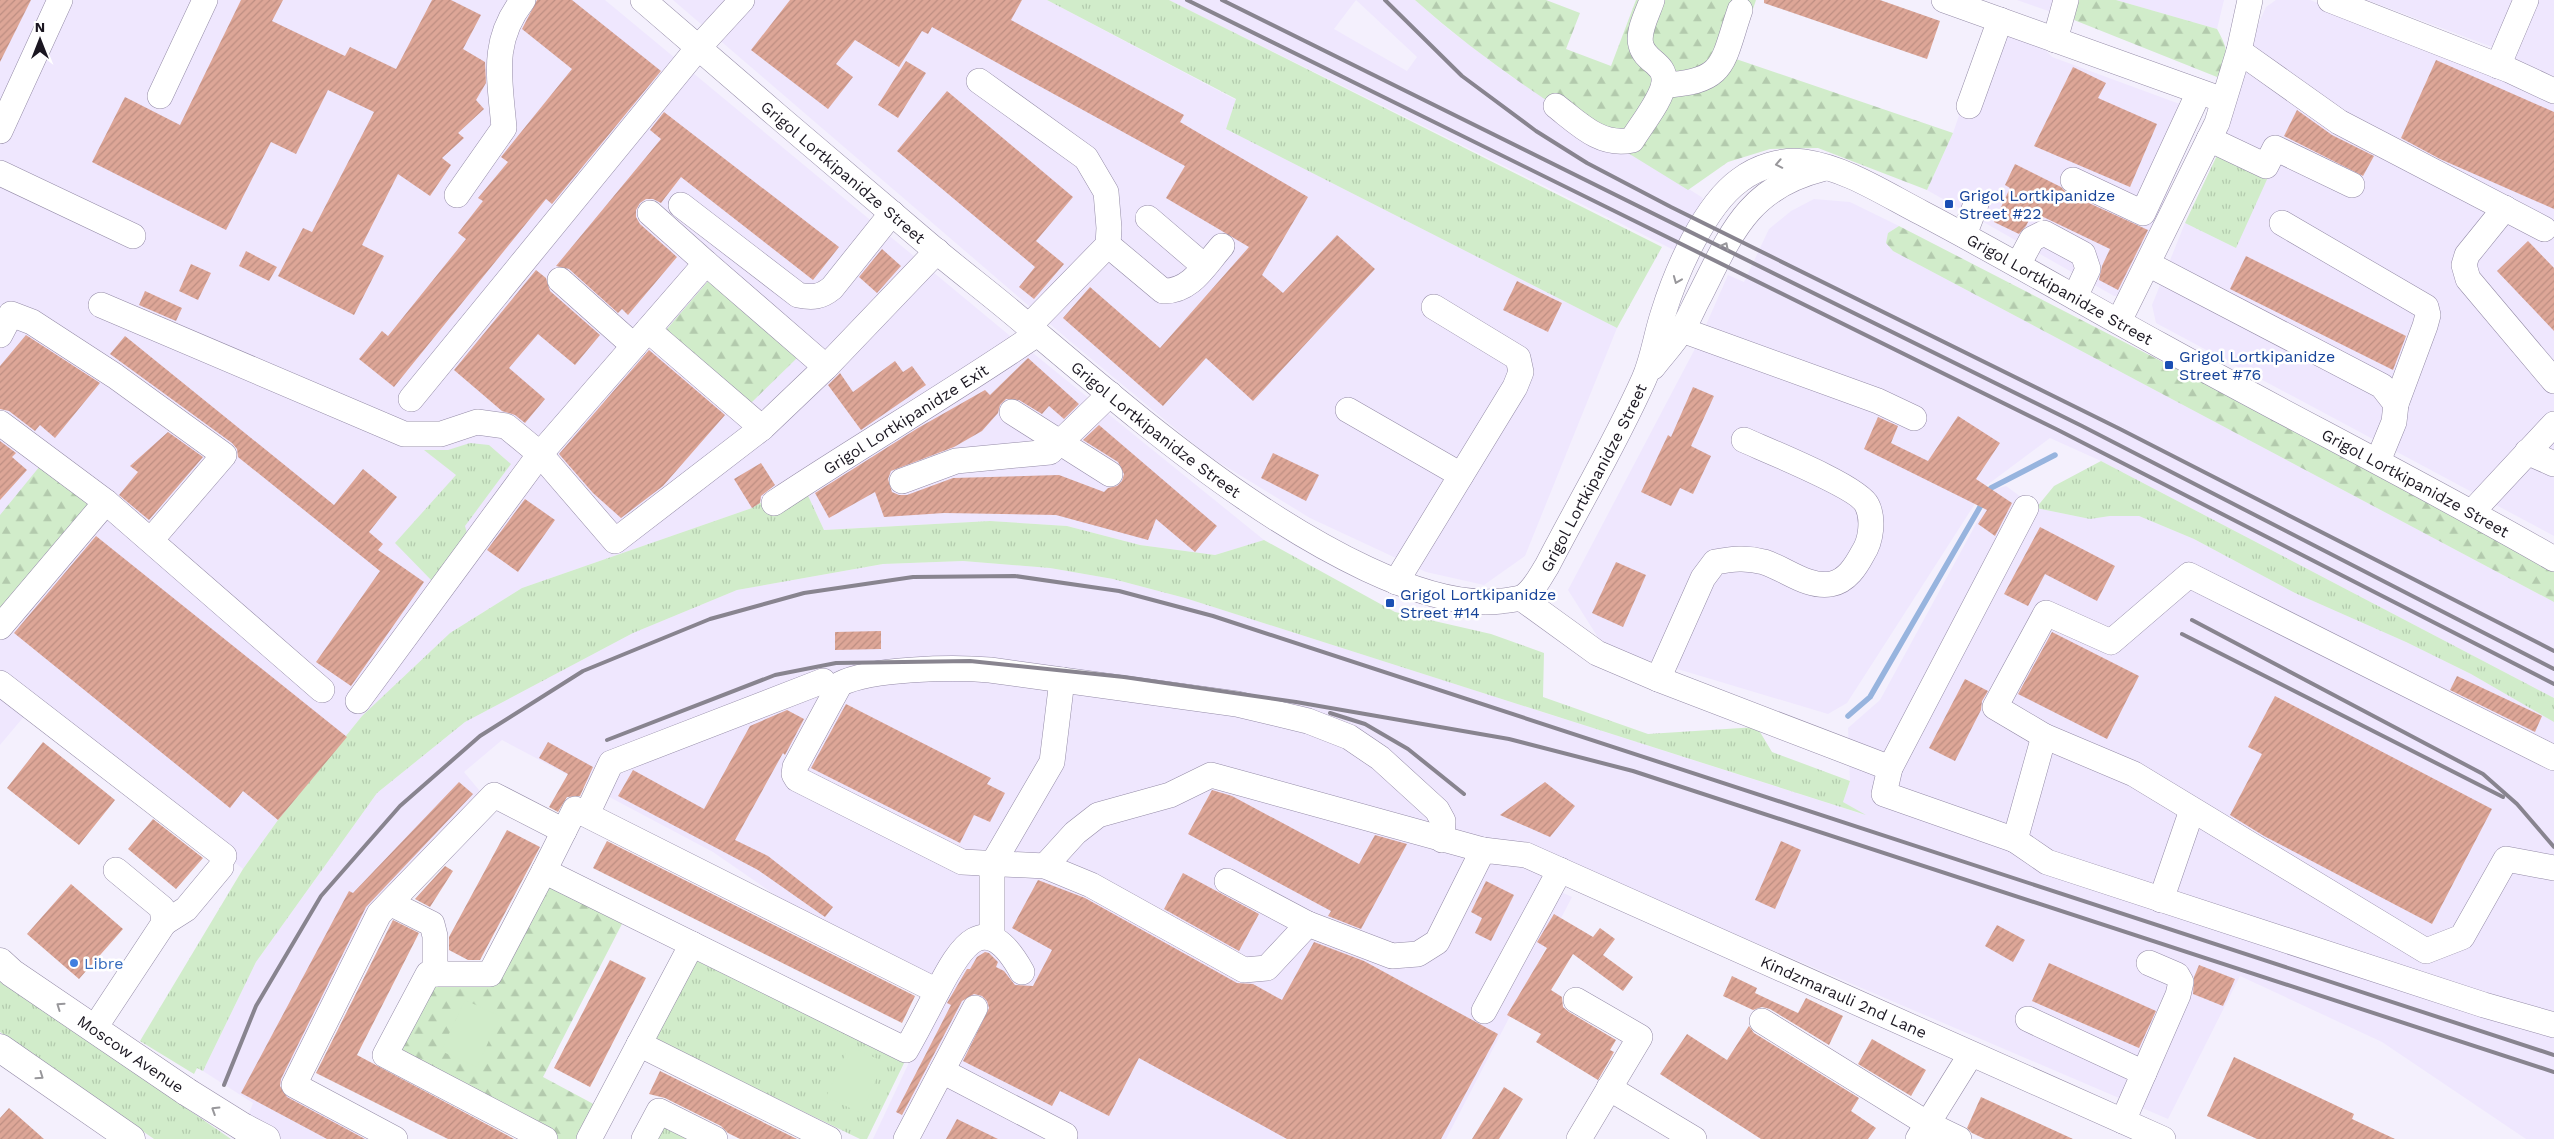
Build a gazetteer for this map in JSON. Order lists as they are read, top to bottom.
{
  "streets": {
    "main road": ["Moscow Avenue"],
    "street": ["Grigol Lortkipanidze Street", "Grigol Lortkipanidze Exit", "Kindzmarauli 2nd Lane"]
  },
  "crossings": [
    ["Grigol Lortkipanidze Street", "Grigol Lortkipanidze Exit"]
  ],
  "places": {
    "transit": ["Grigol Lortkipanidze Street #22", "Grigol Lortkipanidze Street #76", "Grigol Lortkipanidze Street #14"],
    "other": ["Libre"]
  },
  "north": "top"
}
